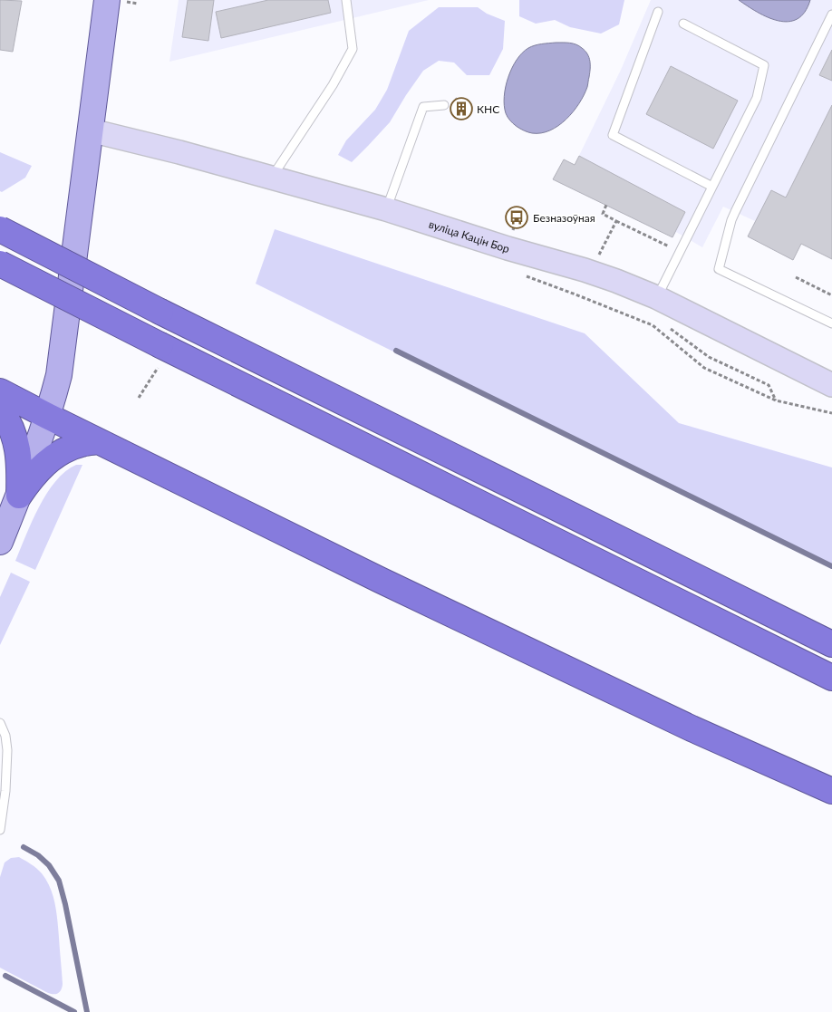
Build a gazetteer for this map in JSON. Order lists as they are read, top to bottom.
{
  "streets": {
    "main road": ["вуліца Кацін Бор"]
  },
  "places": {
    "building": ["КНС"],
    "bus stop": ["Безназоўная"]
  }
}
